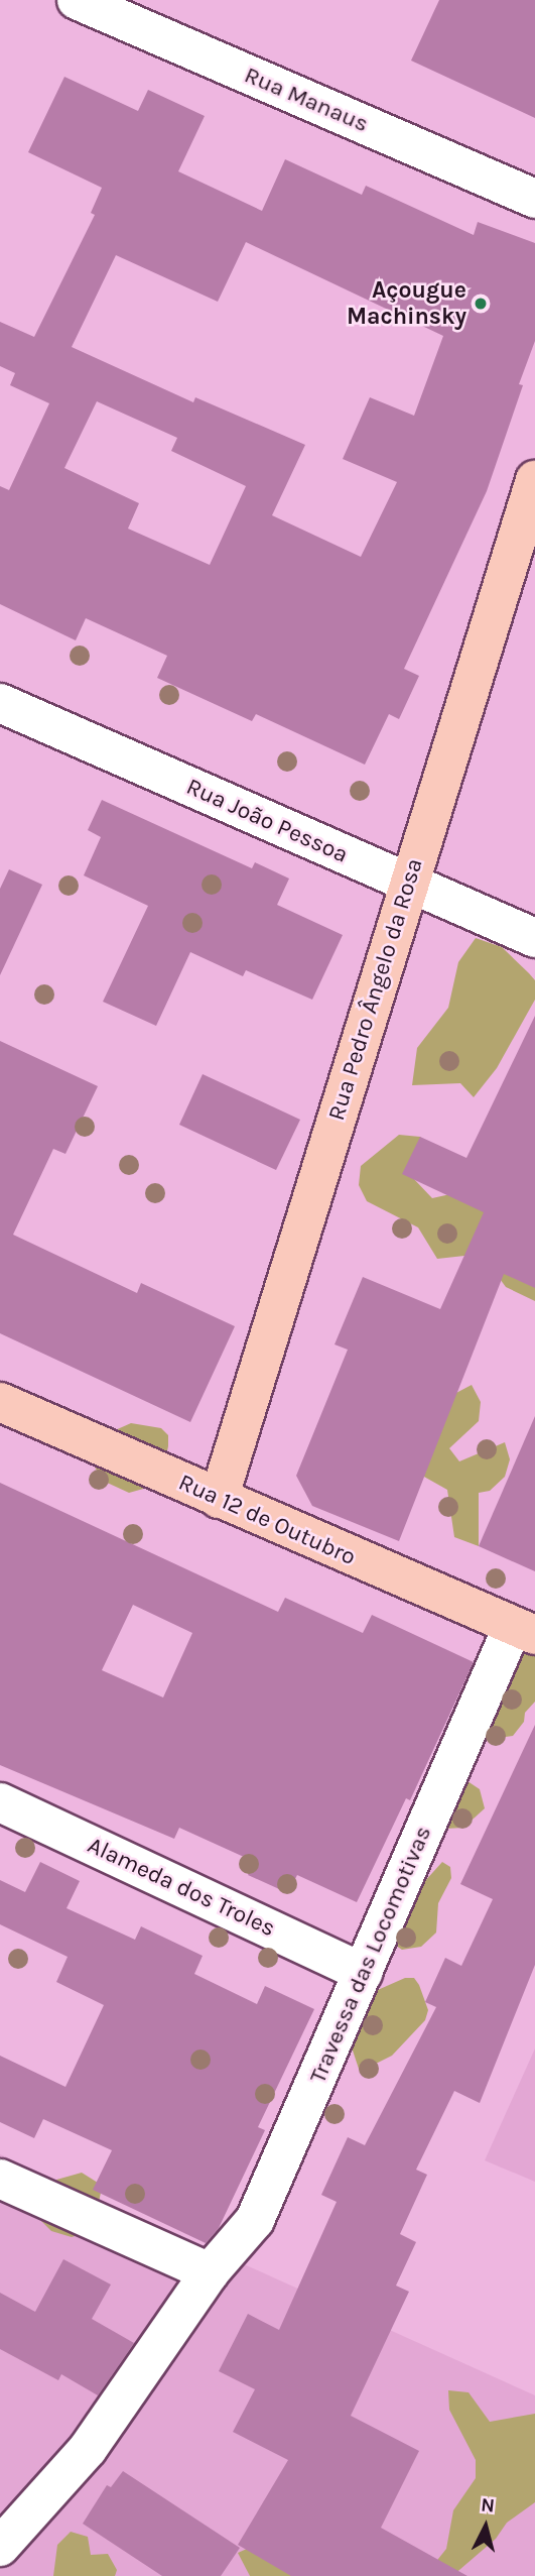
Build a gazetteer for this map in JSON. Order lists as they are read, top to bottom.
{
  "streets": {
    "main road": ["Rua Pedro Ângelo da Rosa", "Rua 12 de Outubro"],
    "street": [
      "Rua Manaus",
      "Rua João Pessoa",
      "Alameda dos Troles",
      "Travessa das Locomotivas"
    ]
  },
  "crossings": [
    ["Rua João Pessoa", "Rua Pedro Ângelo da Rosa"],
    ["Rua Pedro Ângelo da Rosa", "Rua 12 de Outubro"],
    ["Rua 12 de Outubro", "Travessa das Locomotivas"],
    ["Alameda dos Troles", "Travessa das Locomotivas"]
  ],
  "places": ["Açougue Machinsky"],
  "north": "top"
}
